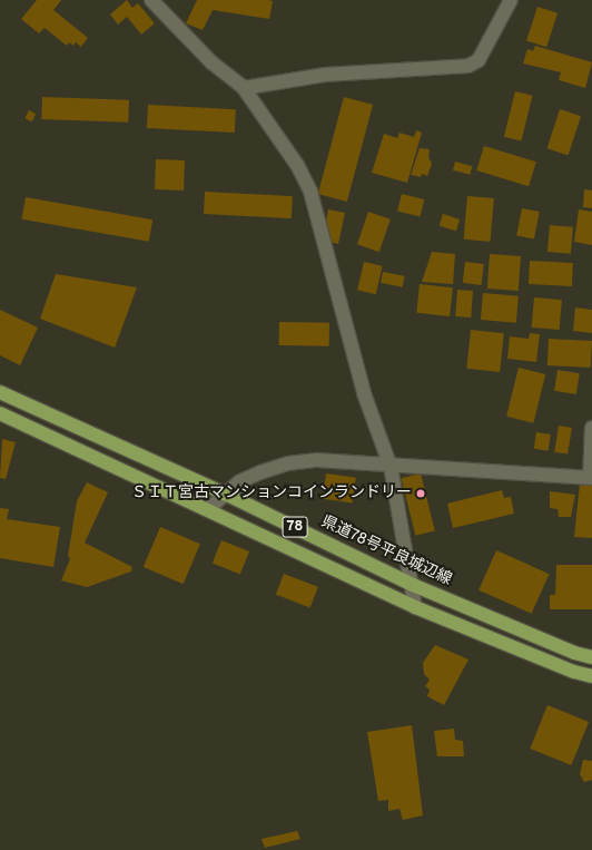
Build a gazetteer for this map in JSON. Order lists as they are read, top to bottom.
{
  "streets": {
    "main road": ["78", "県道78号平良城辺線"]
  },
  "places": ["ＳＩＴ宮古マンションコインランドリー"]
}
